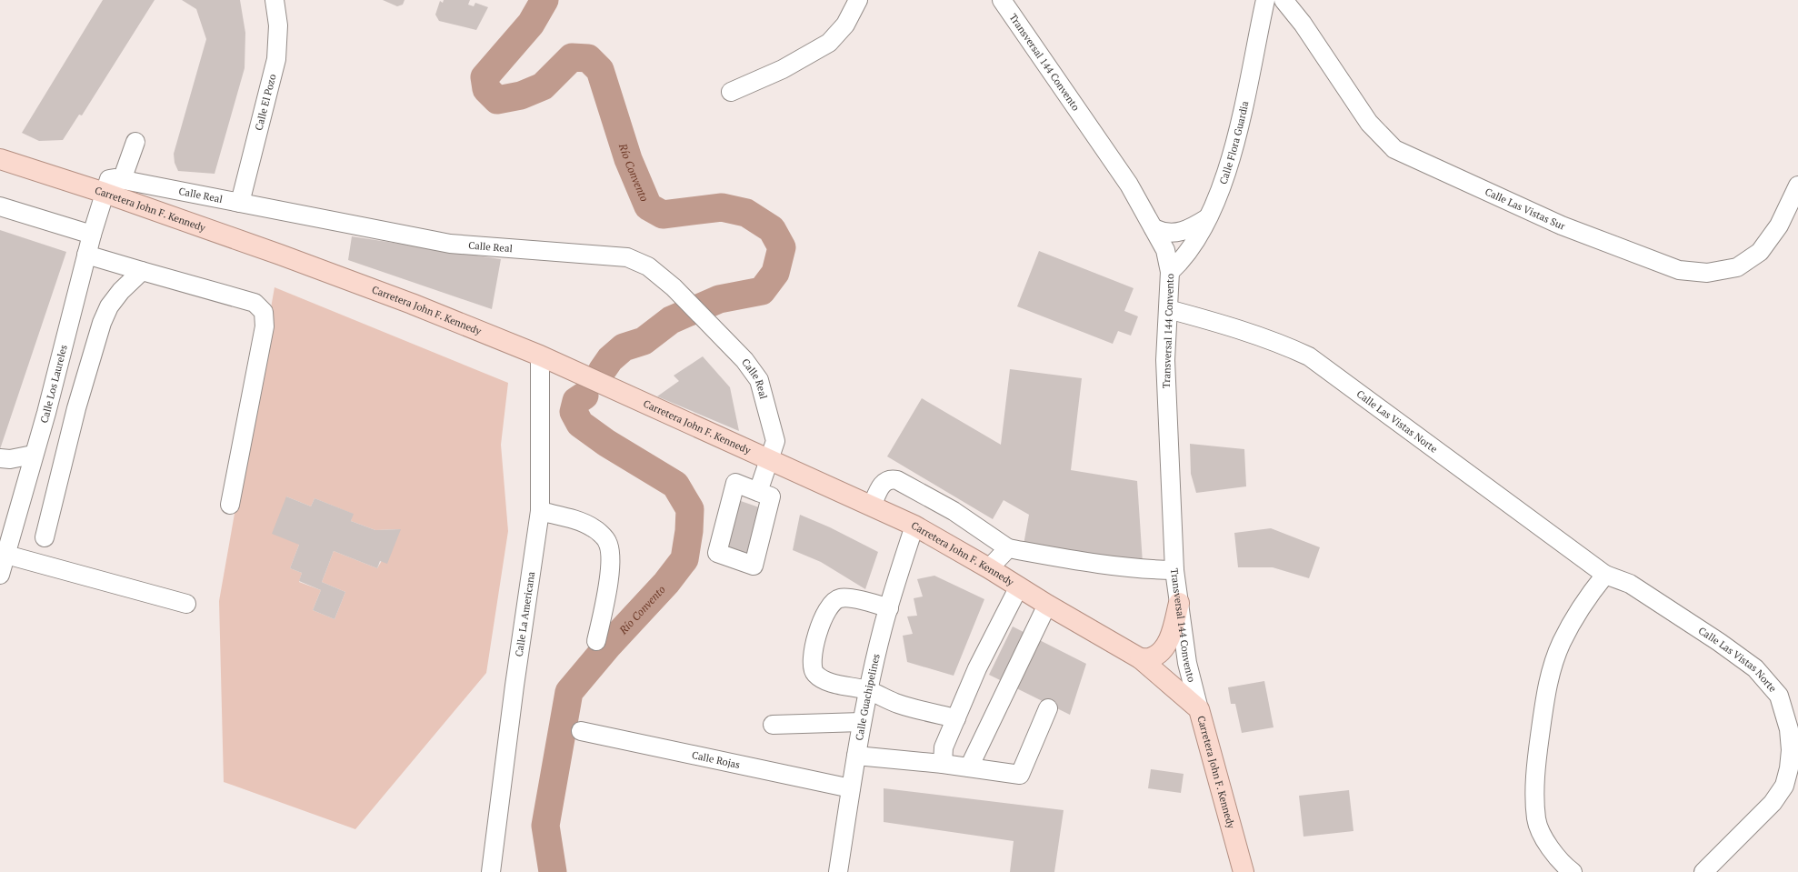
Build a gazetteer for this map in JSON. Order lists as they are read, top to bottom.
{
  "streets": {
    "main road": ["Carretera John F. Kennedy"],
    "street": [
      "Transversal 144 Convento",
      "Calle El Pozo",
      "Calle Flora Guardia",
      "Calle Real",
      "Calle Las Vistas Sur",
      "Calle Los Laureles",
      "Calle Las Vistas Norte",
      "Calle La Americana",
      "Calle Guachipelines",
      "Calle Rojas"
    ]
  },
  "crossings": [
    ["Transversal 144 Convento", "Calle Flora Guardia"],
    ["Transversal 144 Convento", "Carretera John F. Kennedy"],
    ["Transversal 144 Convento", "Calle Las Vistas Norte"],
    ["Calle El Pozo", "Calle Real"],
    ["Calle Real", "Carretera John F. Kennedy"],
    ["Calle Real", "Calle Los Laureles"],
    ["Carretera John F. Kennedy", "Calle Los Laureles"],
    ["Carretera John F. Kennedy", "Calle La Americana"],
    ["Carretera John F. Kennedy", "Calle Guachipelines"],
    ["Calle Guachipelines", "Calle Rojas"]
  ],
  "water": ["Río Convento"]
}
